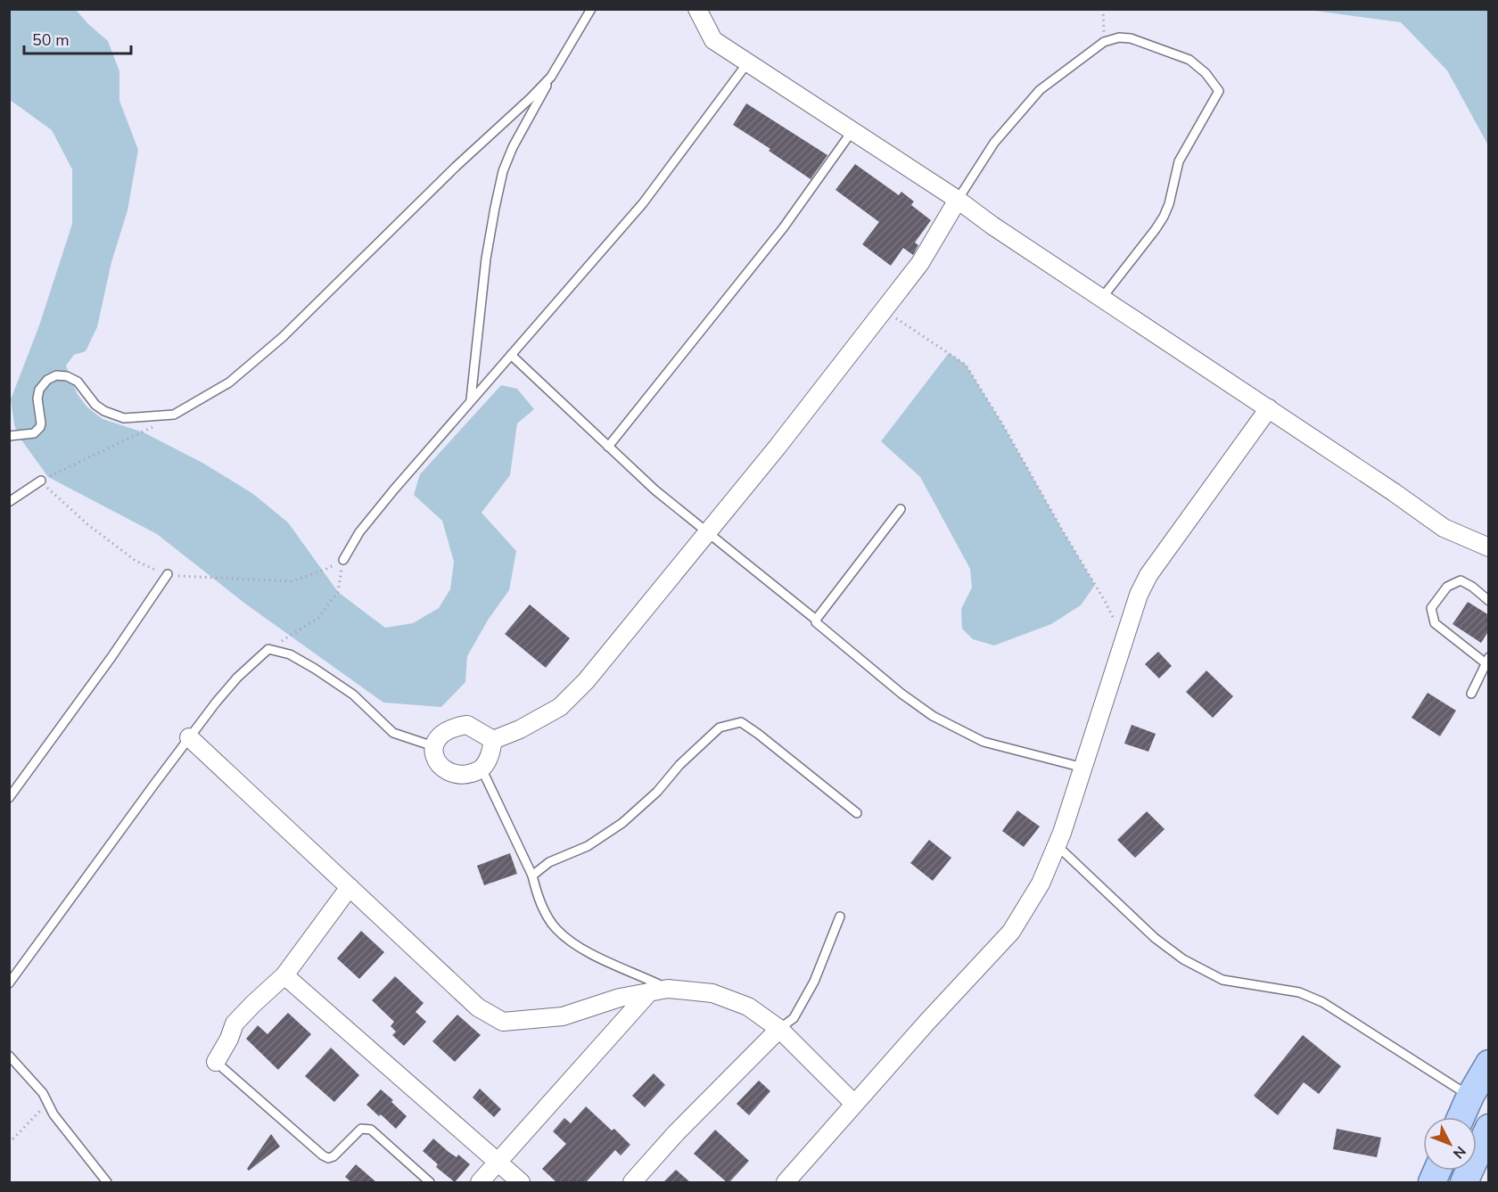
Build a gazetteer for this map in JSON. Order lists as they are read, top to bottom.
{
  "scale_bar": "50 m",
  "north": "bottom right"
}
